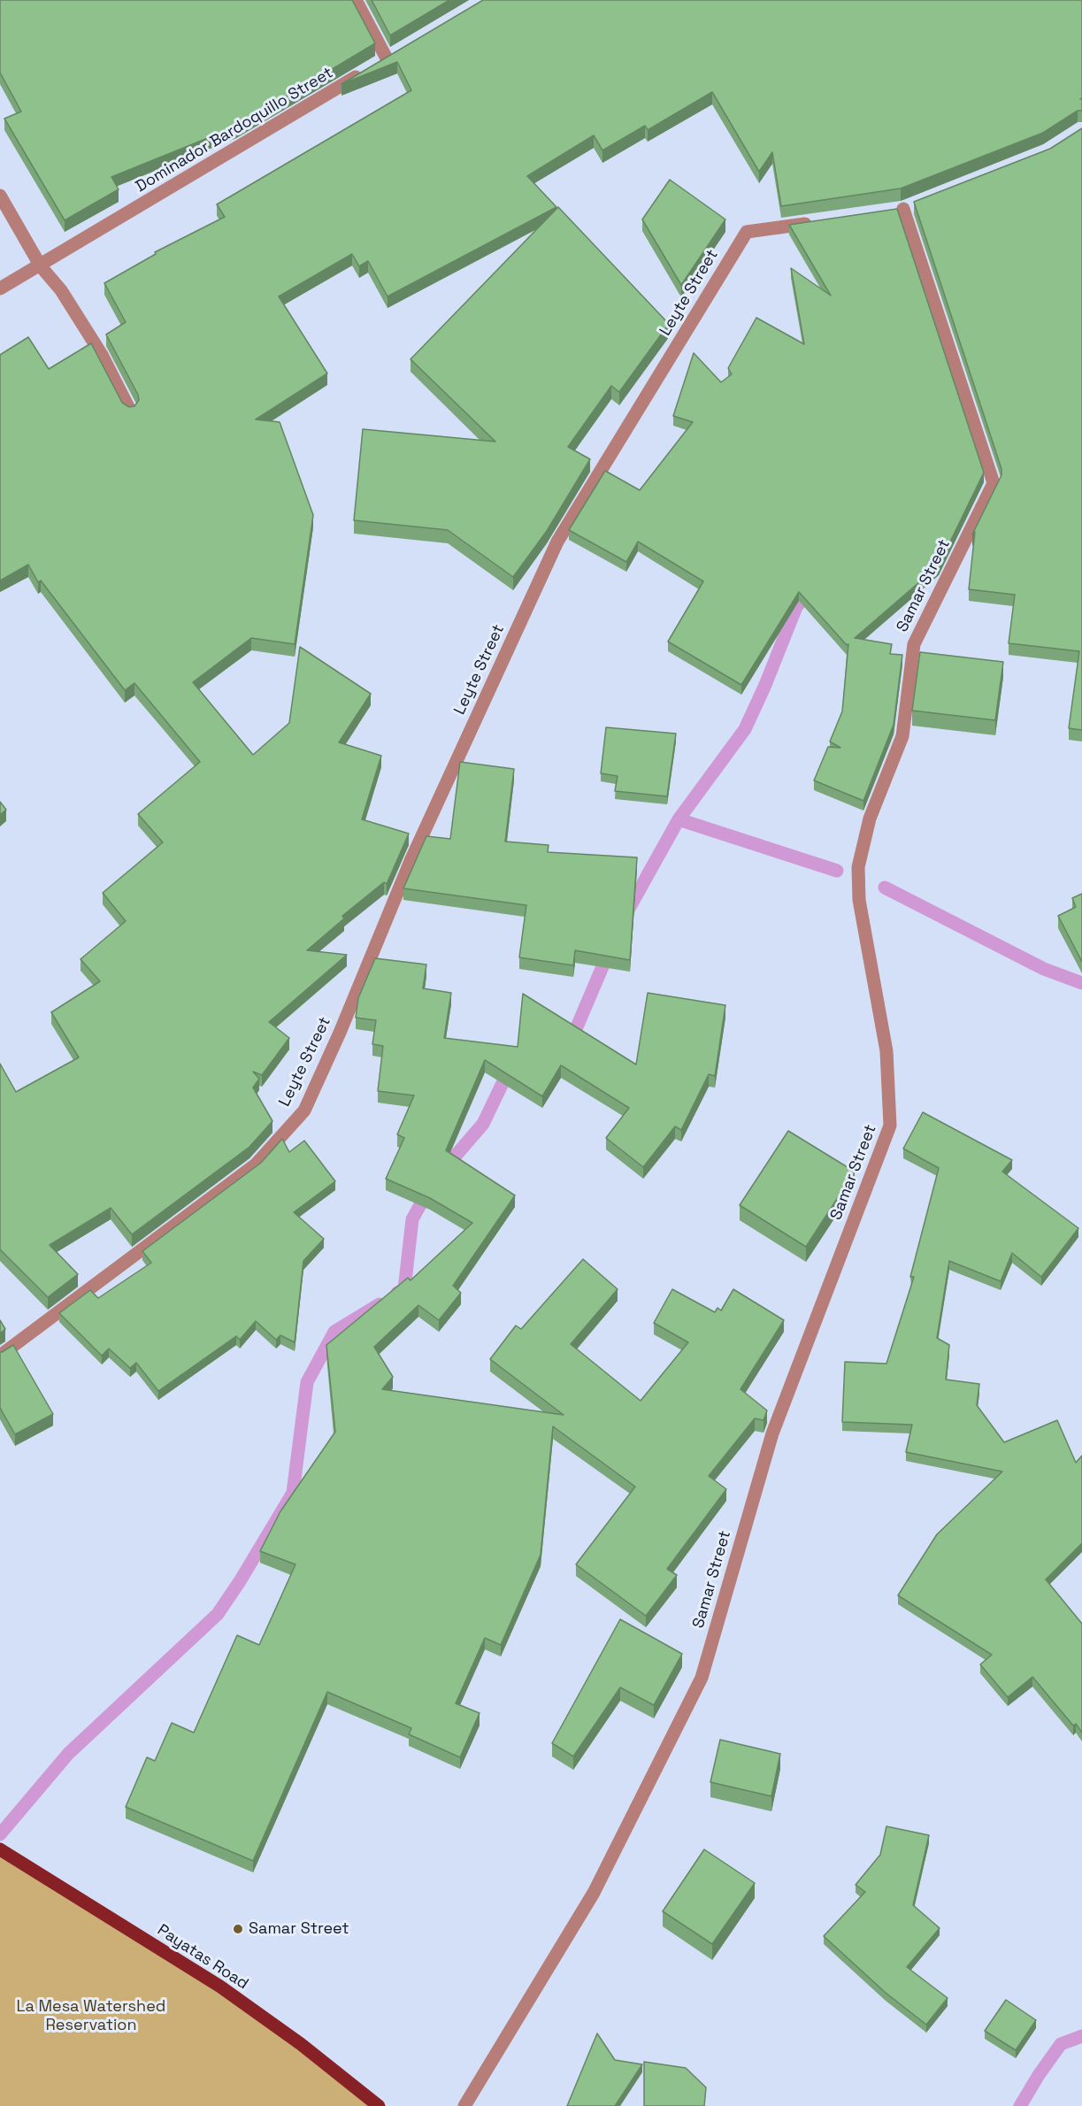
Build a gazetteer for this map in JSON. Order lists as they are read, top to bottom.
{
  "streets": {
    "main road": ["Payatas Road"],
    "street": ["Dominador Bardoquillo Street", "Leyte Street", "Samar Street"]
  },
  "parks": ["La Mesa Watershed Reservation"],
  "places": ["Samar Street"]
}
